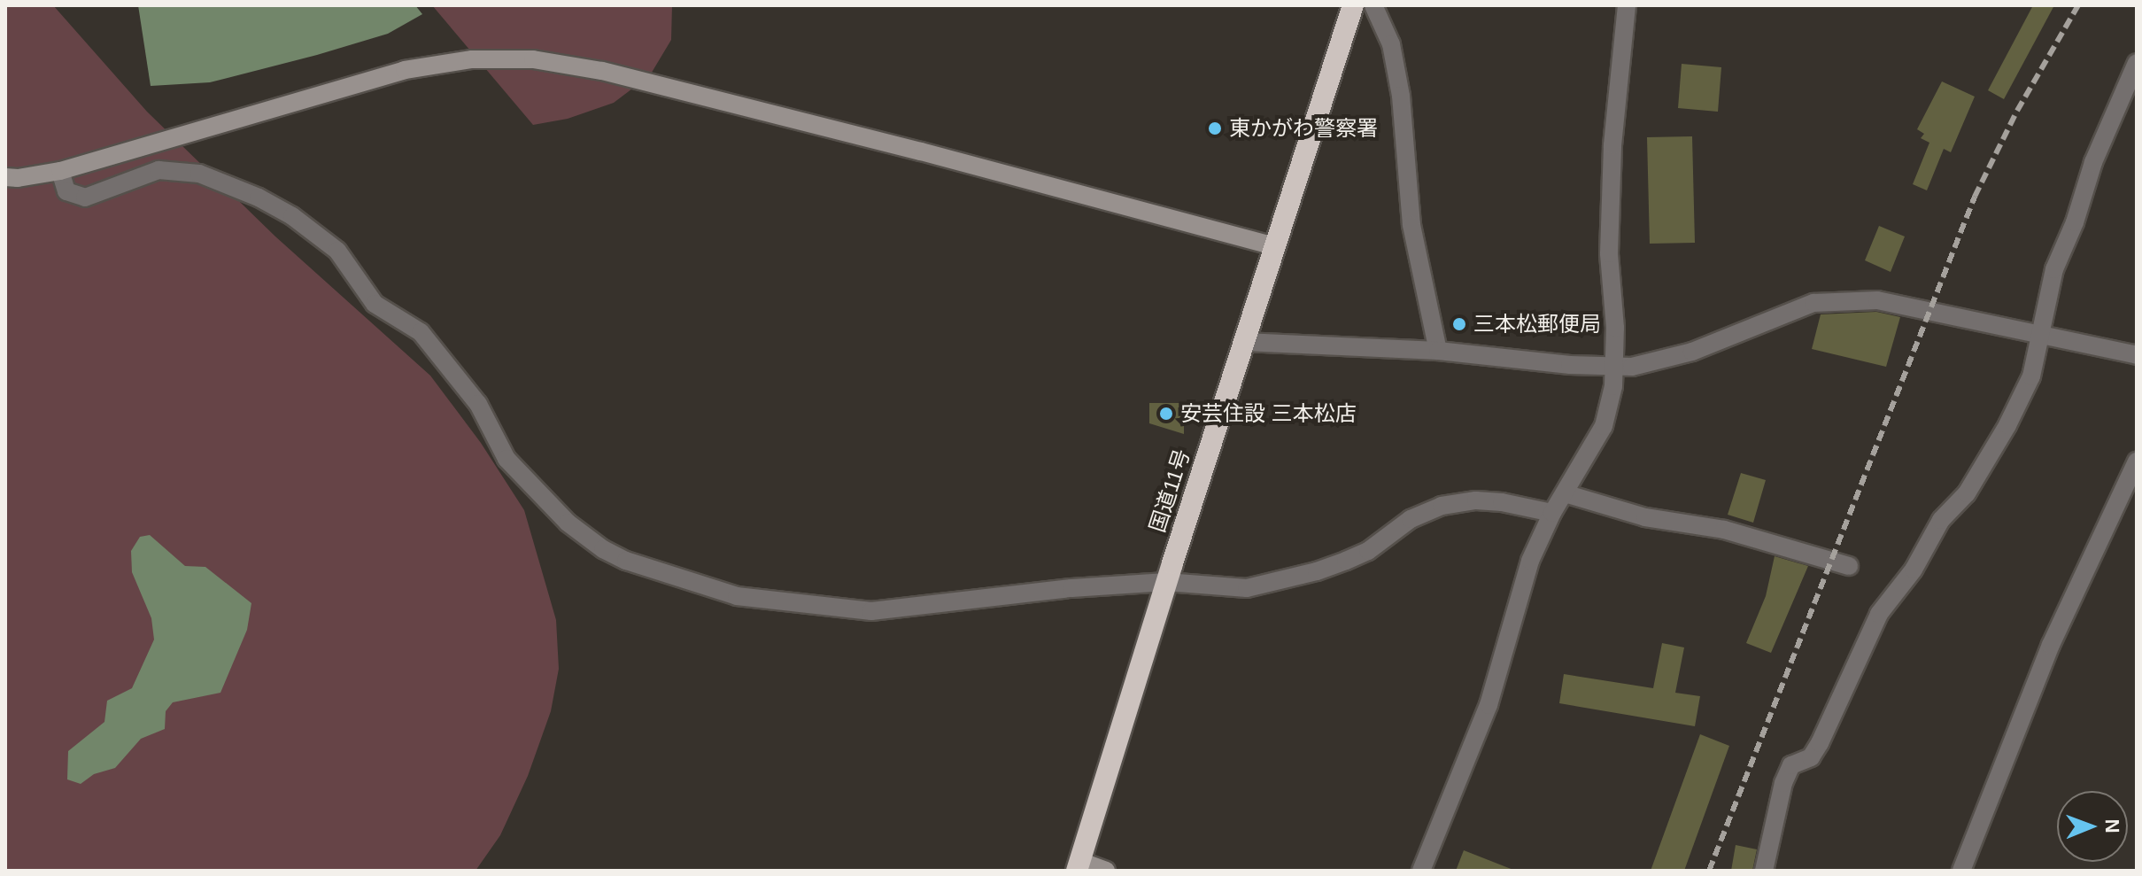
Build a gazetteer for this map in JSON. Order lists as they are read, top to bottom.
{
  "streets": {
    "highway": ["国道11号"]
  },
  "places": ["東かがわ警察署", "三本松郵便局", "安芸住設 三本松店"],
  "north": "right"
}
